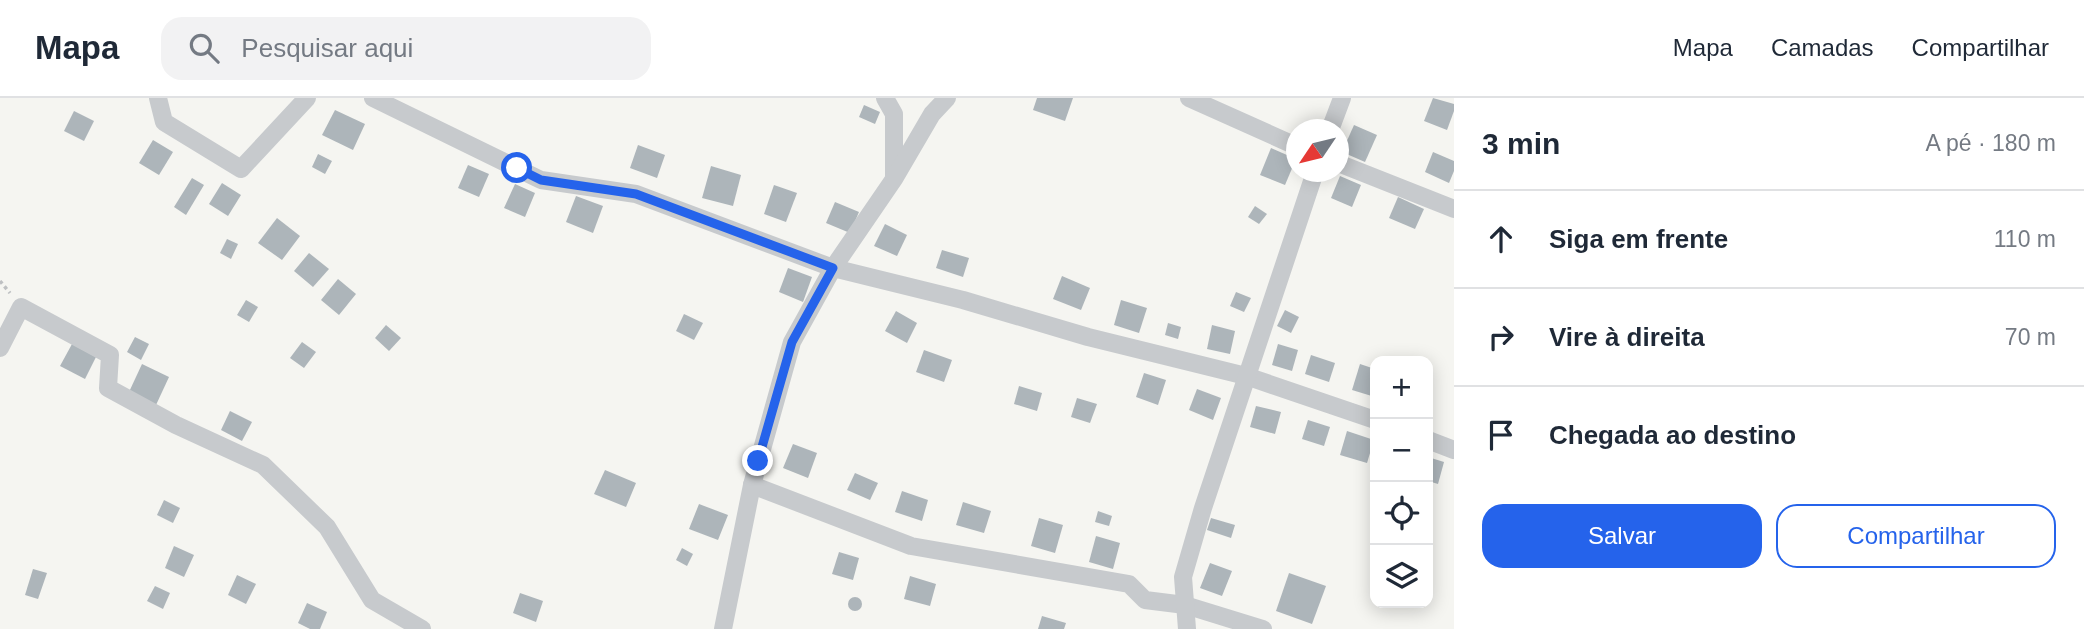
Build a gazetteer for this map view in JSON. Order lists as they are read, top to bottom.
{
  "north": "bottom left",
  "page": {
    "header": "Mapa",
    "search": "Pesquisar aqui",
    "nav": ["Mapa", "Camadas", "Compartilhar"],
    "heading": ["3 min", "A pé · 180 m"],
    "list": [
      ["Siga em frente", "110 m"],
      ["Vire à direita", "70 m"],
      "Chegada ao destino"
    ],
    "map_buttons": ["+", "−"],
    "buttons": ["Salvar", "Compartilhar"]
  }
}
